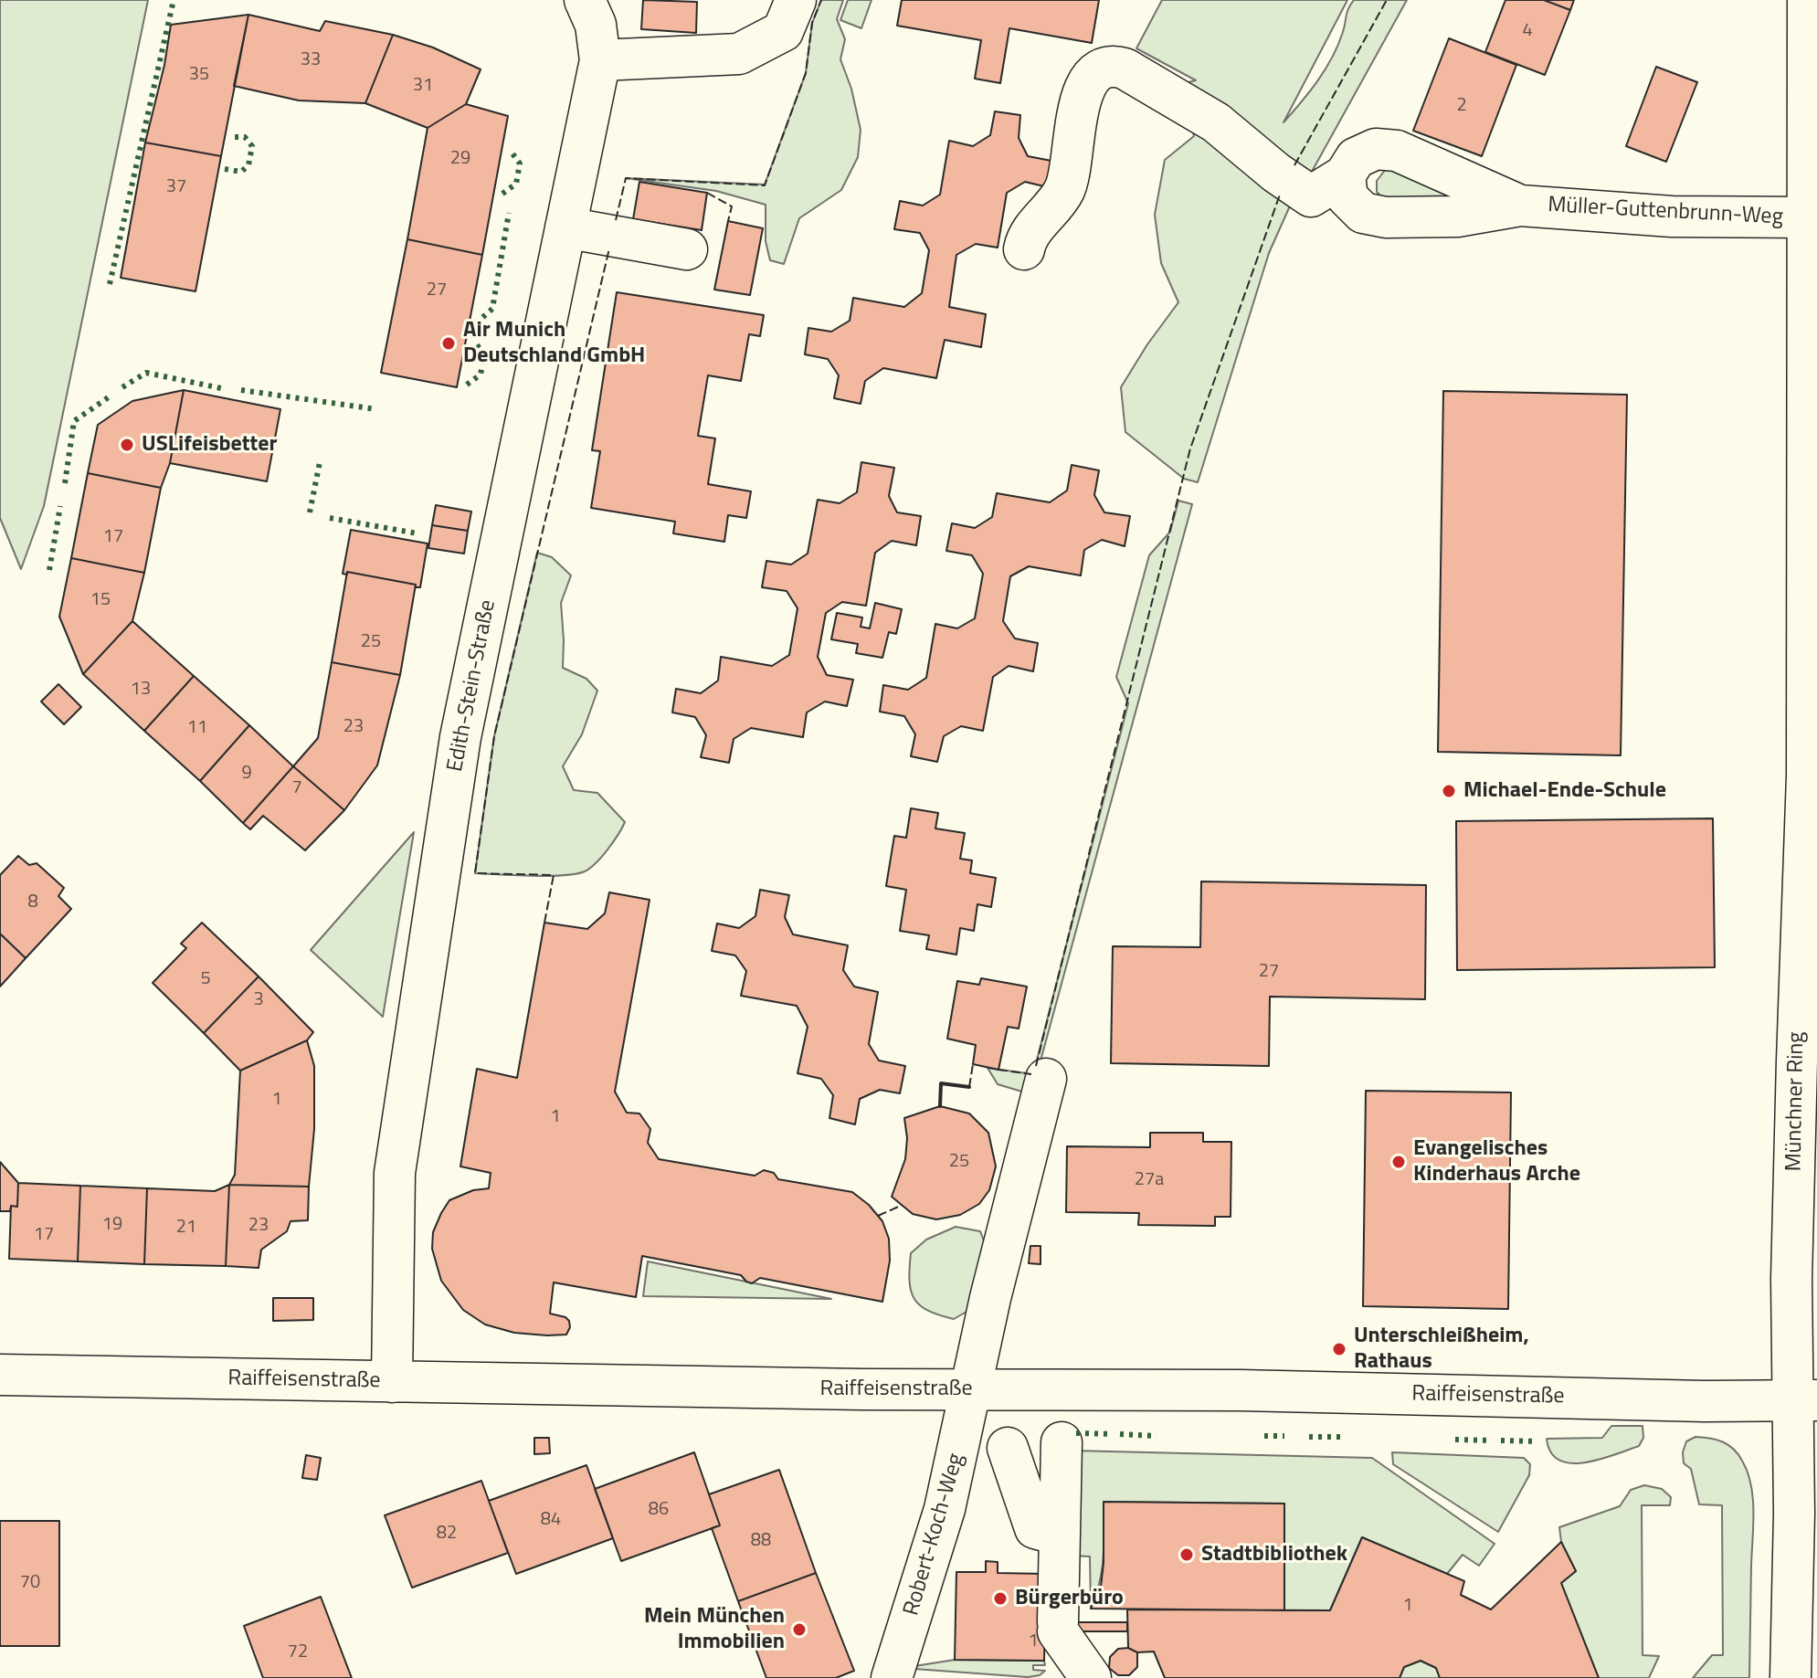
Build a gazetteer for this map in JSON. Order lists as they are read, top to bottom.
{
  "streets": {
    "street": [
      "Müller-Guttenbrunn-Weg",
      "Edith-Stein-Straße",
      "Münchner Ring",
      "Raiffeisenstraße",
      "Robert-Koch-Weg"
    ]
  },
  "crossings": [
    ["Müller-Guttenbrunn-Weg", "Münchner Ring"],
    ["Edith-Stein-Straße", "Raiffeisenstraße"],
    ["Münchner Ring", "Raiffeisenstraße"],
    ["Raiffeisenstraße", "Robert-Koch-Weg"]
  ],
  "places": [
    "Air Munich Deutschland GmbH",
    "USLifeisbetter",
    "Michael-Ende-Schule",
    "Evangelisches Kinderhaus Arche",
    "Unterschleißheim, Rathaus",
    "Stadtbibliothek",
    "Bürgerbüro",
    "Mein München Immobilien"
  ],
  "house_numbers": [
    "4",
    "33",
    "35",
    "31",
    "2",
    "29",
    "37",
    "27",
    "17",
    "15",
    "25",
    "13",
    "23",
    "11",
    "9",
    "7",
    "8",
    "27",
    "5",
    "3",
    "1",
    "1",
    "25",
    "27a",
    "19",
    "23",
    "21",
    "17",
    "86",
    "84",
    "82",
    "88",
    "70",
    "1",
    "1",
    "72"
  ]
}
